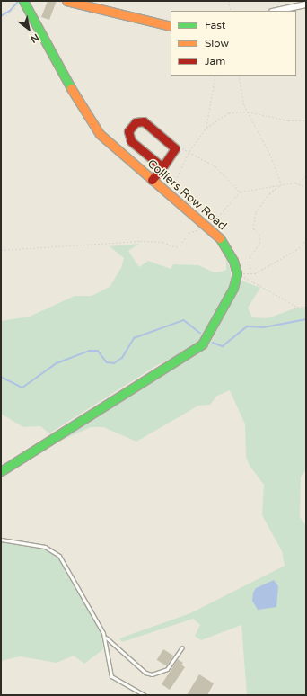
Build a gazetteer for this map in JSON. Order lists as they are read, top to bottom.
{
  "streets": {
    "street": ["Colliers Row Road"]
  },
  "legend": ["Fast", "Slow", "Jam"],
  "north": "bottom right"
}
